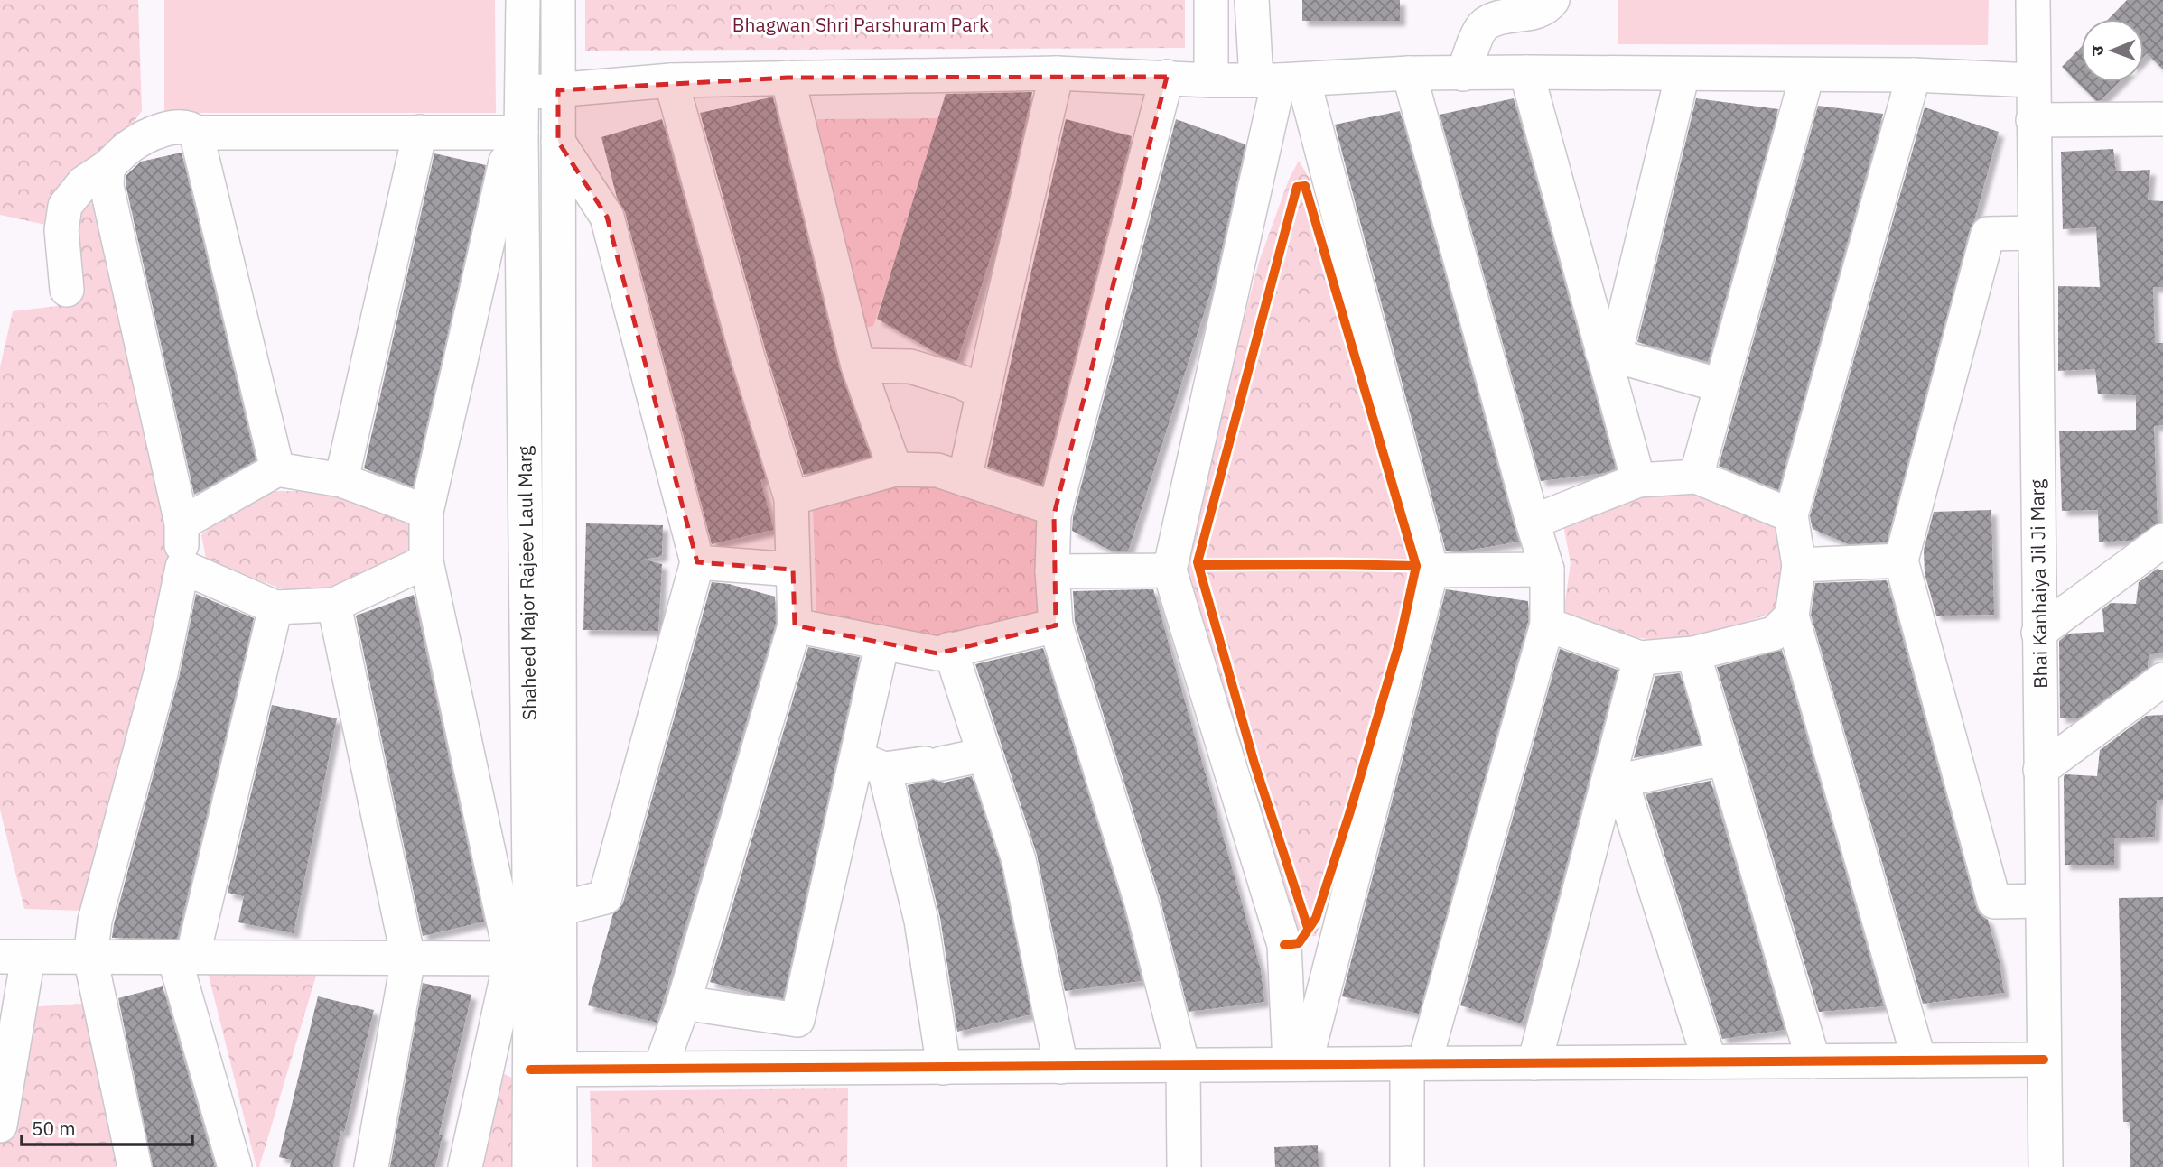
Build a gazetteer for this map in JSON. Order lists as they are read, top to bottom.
{
  "streets": {
    "street": ["Shaheed Major Rajeev Laul Marg", "Bhai Kanhaiya Jil Ji Marg"]
  },
  "parks": ["Bhagwan Shri Parshuram Park"],
  "scale_bar": "50 m",
  "north": "left"
}
